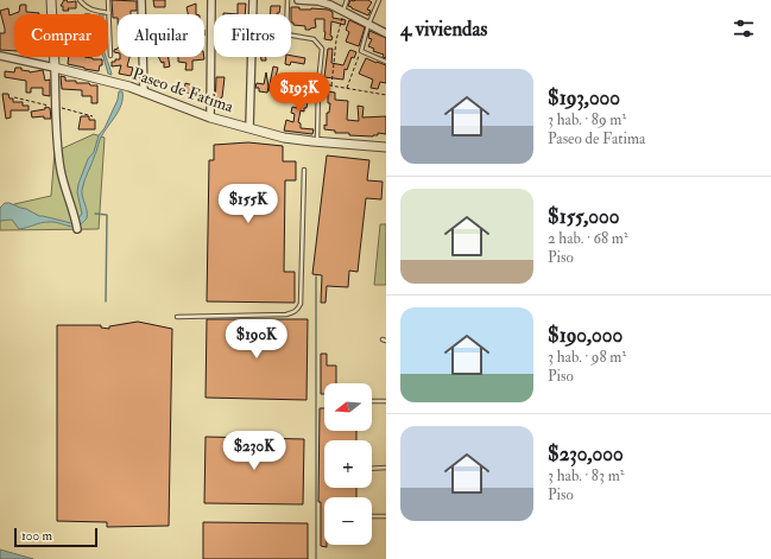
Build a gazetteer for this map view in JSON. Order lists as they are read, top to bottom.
{
  "streets": {
    "street": ["Paseo de Fatima"]
  },
  "scale_bar": "100 m",
  "north": "left",
  "page": {
    "heading": "4 viviendas",
    "chip": ["Comprar", "Alquilar", "Filtros"],
    "list": [
      {
        "name": "$193,000",
        "note": "3 hab. · 89 m² · Paseo de Fatima"
      },
      {
        "name": "$155,000",
        "note": "2 hab. · 68 m² · Piso"
      },
      {
        "name": "$190,000",
        "note": "3 hab. · 98 m² · Piso"
      },
      {
        "name": "$230,000",
        "note": "3 hab. · 83 m² · Piso"
      }
    ],
    "price": [
      "$193K",
      "$155K",
      "$190K",
      "$230K"
    ],
    "map_buttons": ["+", "−"],
    "scale": "100 m"
  }
}
